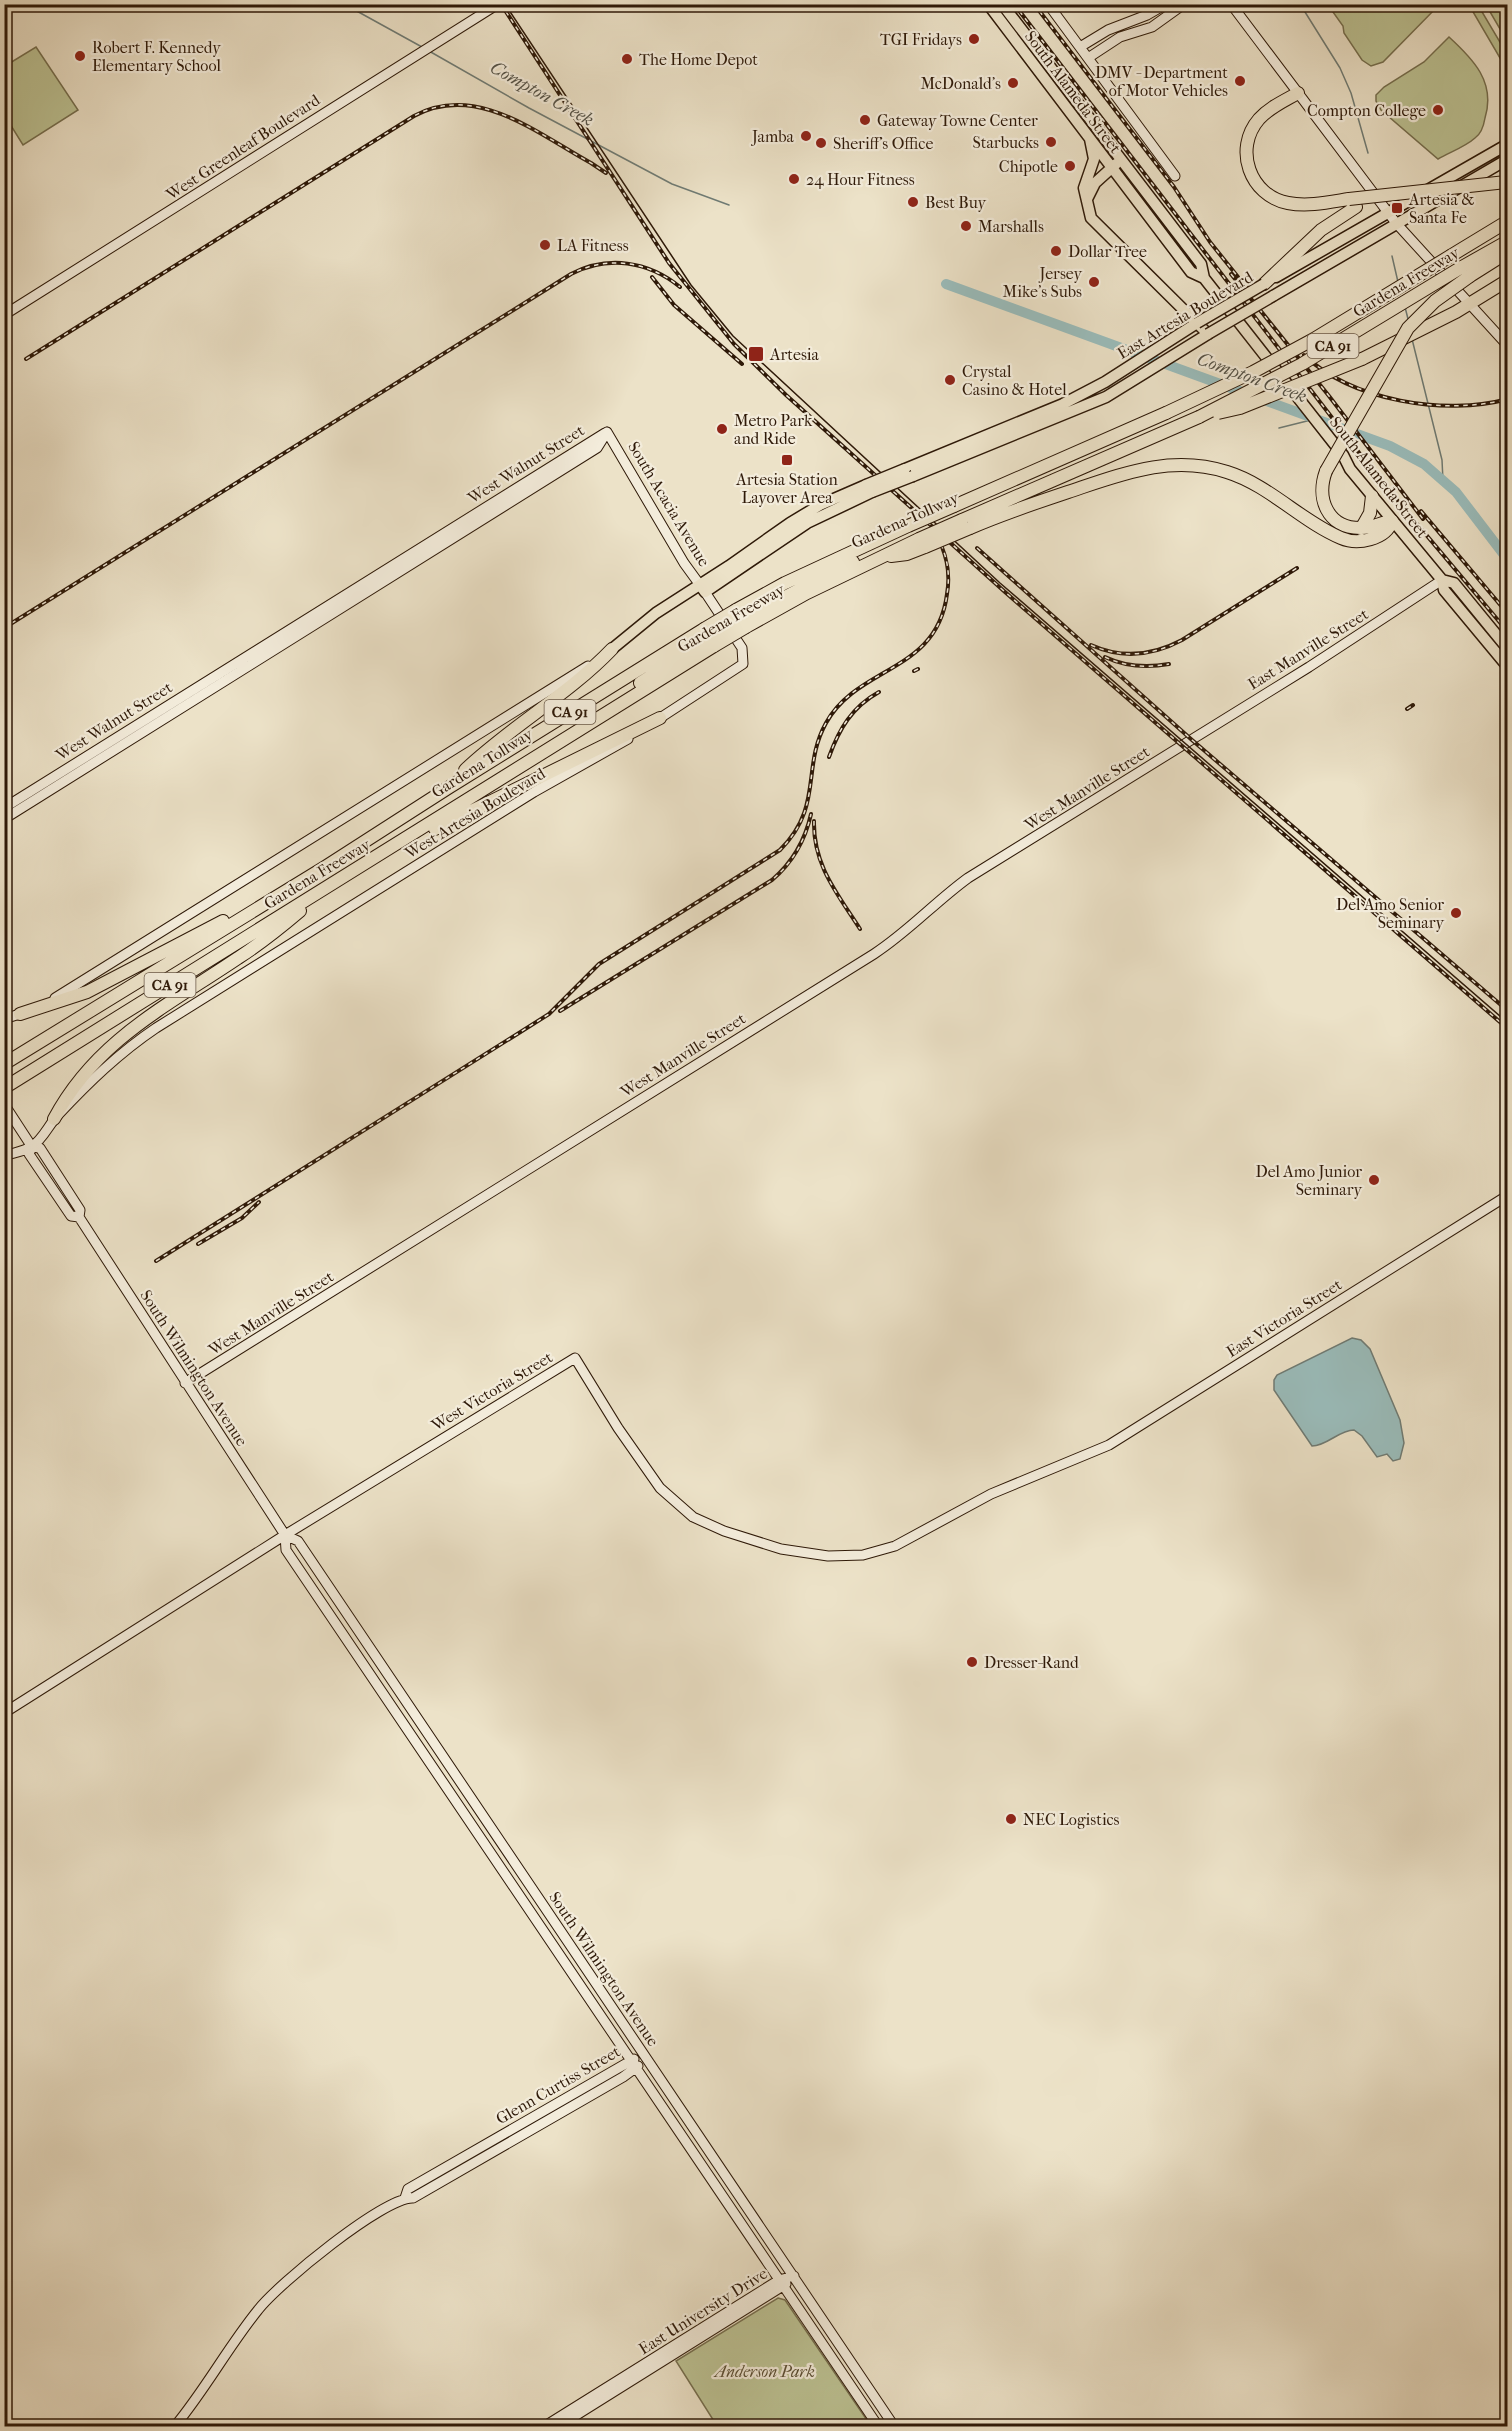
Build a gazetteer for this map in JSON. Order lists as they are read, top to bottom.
{
  "streets": {
    "highway": ["Gardena Freeway", "CA 91", "Gardena Tollway"],
    "main road": ["South Alameda Street", "East Artesia Boulevard"],
    "street": [
      "West Greenleaf Boulevard",
      "West Walnut Street",
      "South Acacia Avenue",
      "East Manville Street",
      "West Manville Street",
      "West Artesia Boulevard",
      "East Victoria Street",
      "South Wilmington Avenue",
      "West Victoria Street",
      "Glenn Curtiss Street",
      "East University Drive"
    ]
  },
  "crossings": [
    ["South Alameda Street", "East Manville Street"],
    ["Gardena Freeway", "Gardena Tollway"],
    ["East Artesia Boulevard", "South Acacia Avenue"],
    ["East Artesia Boulevard", "West Artesia Boulevard"],
    ["West Walnut Street", "South Acacia Avenue"],
    ["South Acacia Avenue", "West Artesia Boulevard"],
    ["East Manville Street", "West Manville Street"],
    ["West Manville Street", "South Wilmington Avenue"],
    ["West Artesia Boulevard", "South Wilmington Avenue"],
    ["East Victoria Street", "West Victoria Street"],
    ["South Wilmington Avenue", "West Victoria Street"],
    ["South Wilmington Avenue", "Glenn Curtiss Street"],
    ["South Wilmington Avenue", "East University Drive"]
  ],
  "water": ["Compton Creek"],
  "parks": ["Anderson Park"],
  "places": {
    "other": [
      "TGI Fridays",
      "Robert F. Kennedy Elementary School",
      "The Home Depot",
      "DMV - Department of Motor Vehicles",
      "McDonald's",
      "Compton College",
      "Gateway Towne Center",
      "Jamba",
      "Starbucks",
      "Sheriff's Office",
      "Chipotle",
      "24 Hour Fitness",
      "Best Buy",
      "Marshalls",
      "LA Fitness",
      "Dollar Tree",
      "Jersey Mike's Subs",
      "Crystal Casino & Hotel",
      "Metro Park and Ride",
      "Del Amo Senior Seminary",
      "Del Amo Junior Seminary",
      "Dresser-Rand",
      "NEC Logistics"
    ],
    "transit": ["Artesia & Santa Fe", "Artesia", "Artesia Station Layover Area"]
  }
}
